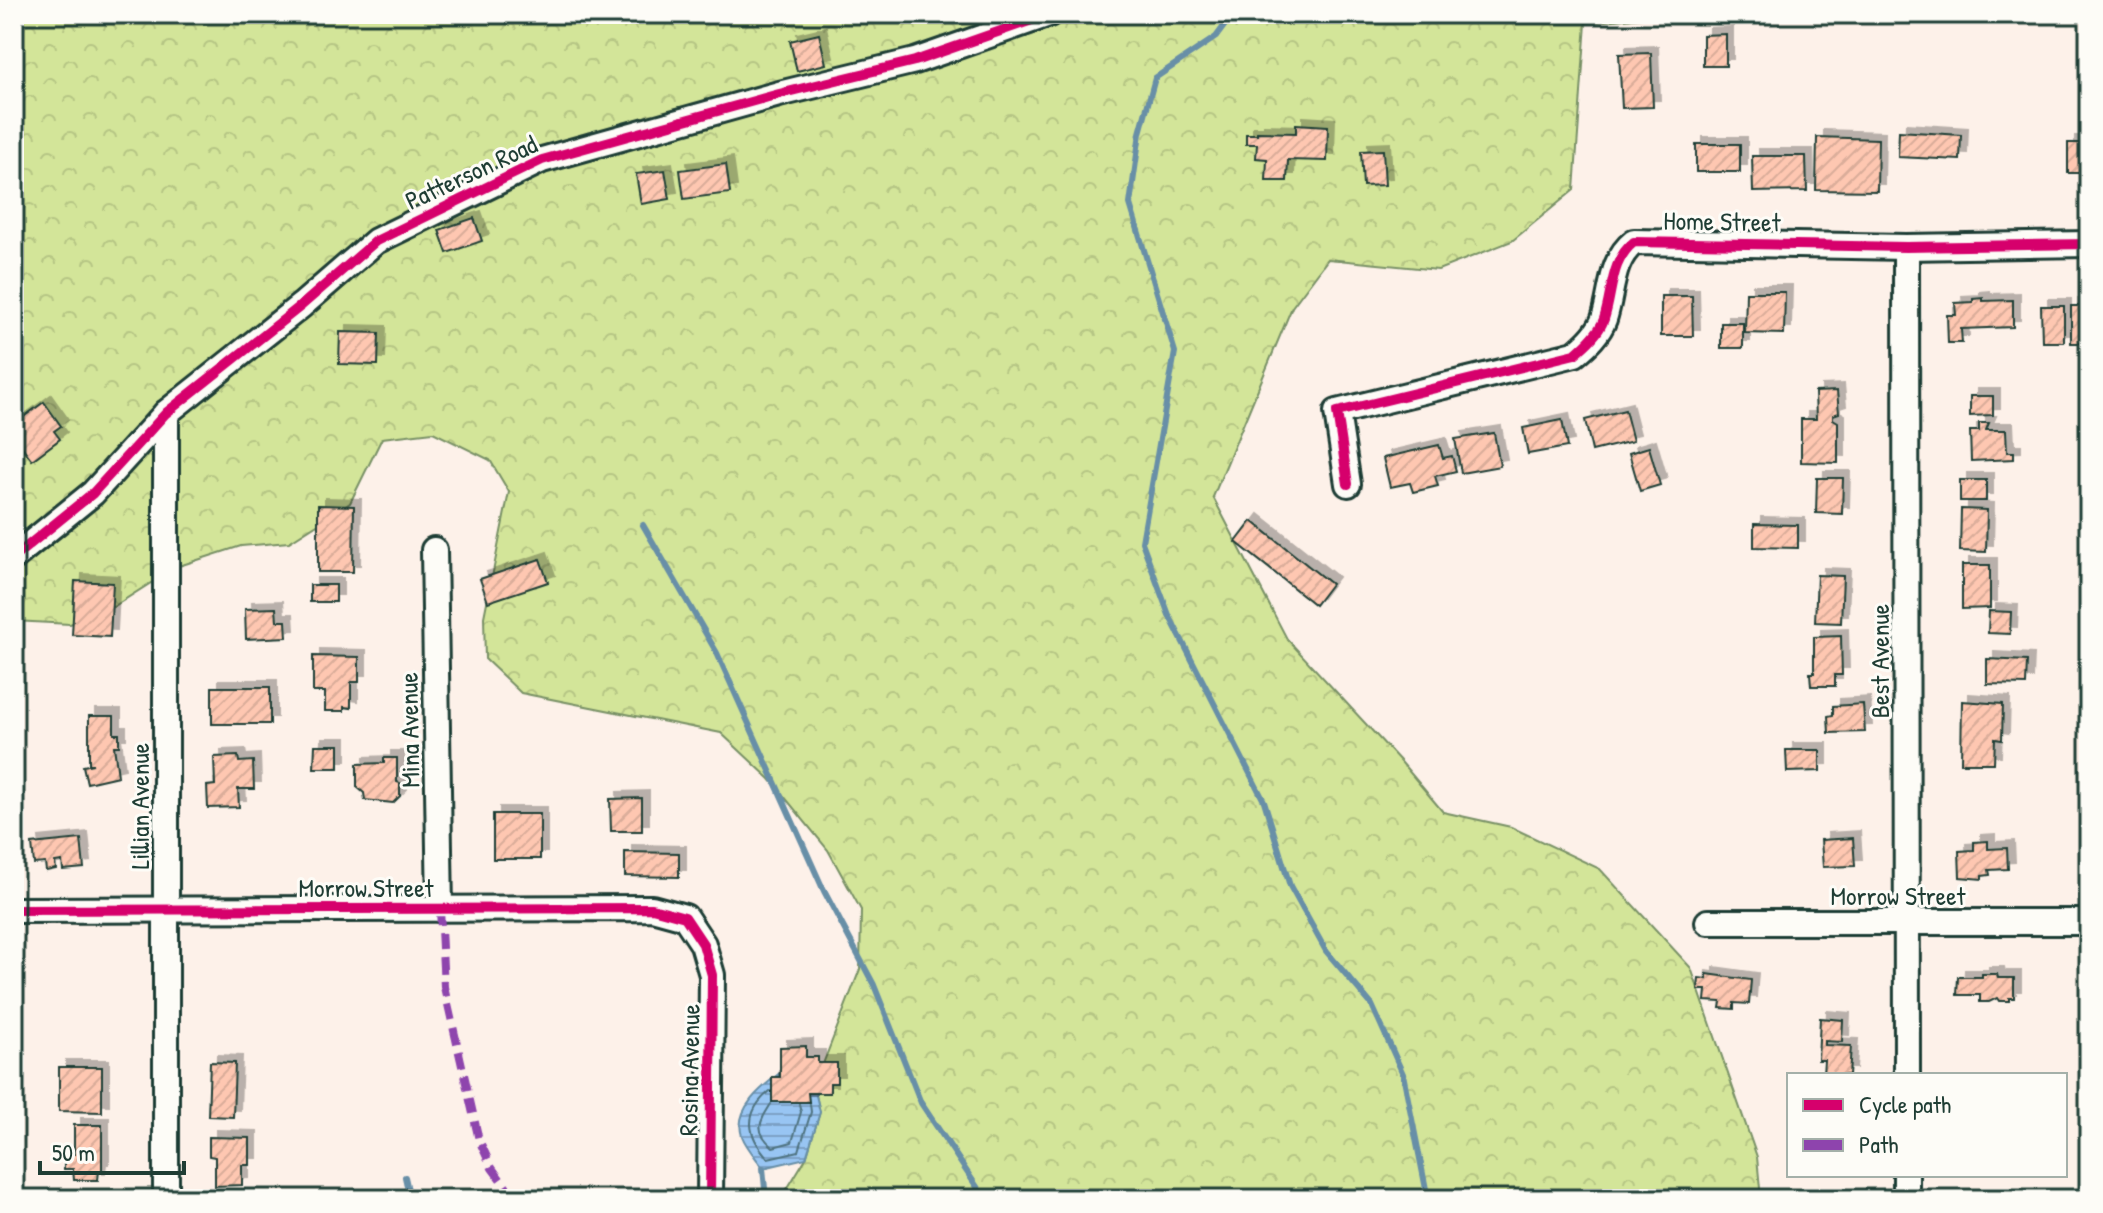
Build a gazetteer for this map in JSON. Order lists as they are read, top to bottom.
{
  "streets": {
    "street": [
      "Patterson Road",
      "Home Street",
      "Best Avenue",
      "Mina Avenue",
      "Lillian Avenue",
      "Morrow Street",
      "Rosina Avenue"
    ]
  },
  "crossings": [
    ["Patterson Road", "Lillian Avenue"],
    ["Home Street", "Best Avenue"],
    ["Best Avenue", "Morrow Street"],
    ["Mina Avenue", "Morrow Street"],
    ["Lillian Avenue", "Morrow Street"],
    ["Morrow Street", "Rosina Avenue"]
  ],
  "legend": ["Cycle path", "Path"],
  "scale_bar": "50 m"
}
